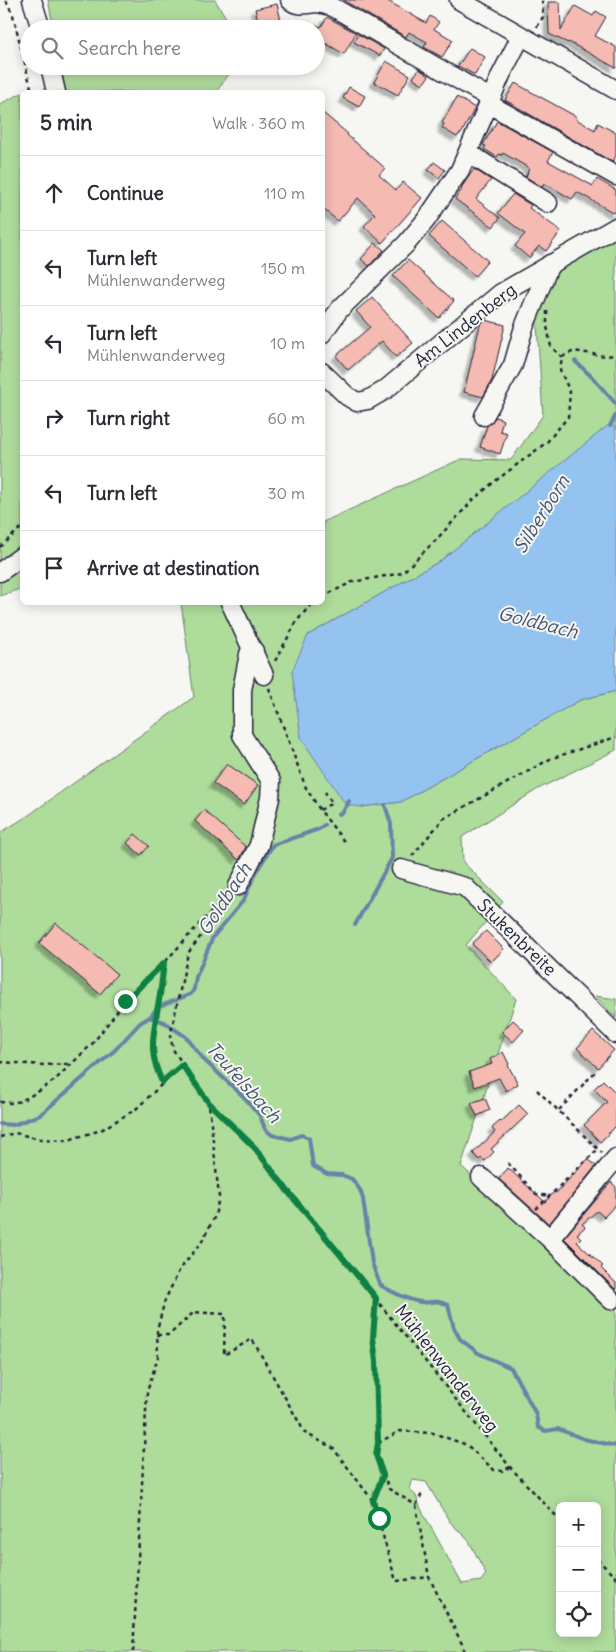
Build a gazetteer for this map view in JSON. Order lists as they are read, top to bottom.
{
  "streets": {
    "street": ["Am Lindenberg", "Stukenbreite"],
    "path": ["Mühlenwanderweg"]
  },
  "water": ["Silberborn", "Goldbach", "Teufelsbach"],
  "page": {
    "search": "Search here",
    "heading": ["5 min", "Walk · 360 m"],
    "list": [
      ["Continue", "110 m"],
      ["Turn left", "Mühlenwanderweg", "150 m"],
      ["Turn left", "Mühlenwanderweg", "10 m"],
      ["Turn right", "60 m"],
      ["Turn left", "30 m"],
      "Arrive at destination"
    ],
    "map_buttons": ["+", "−"]
  }
}
